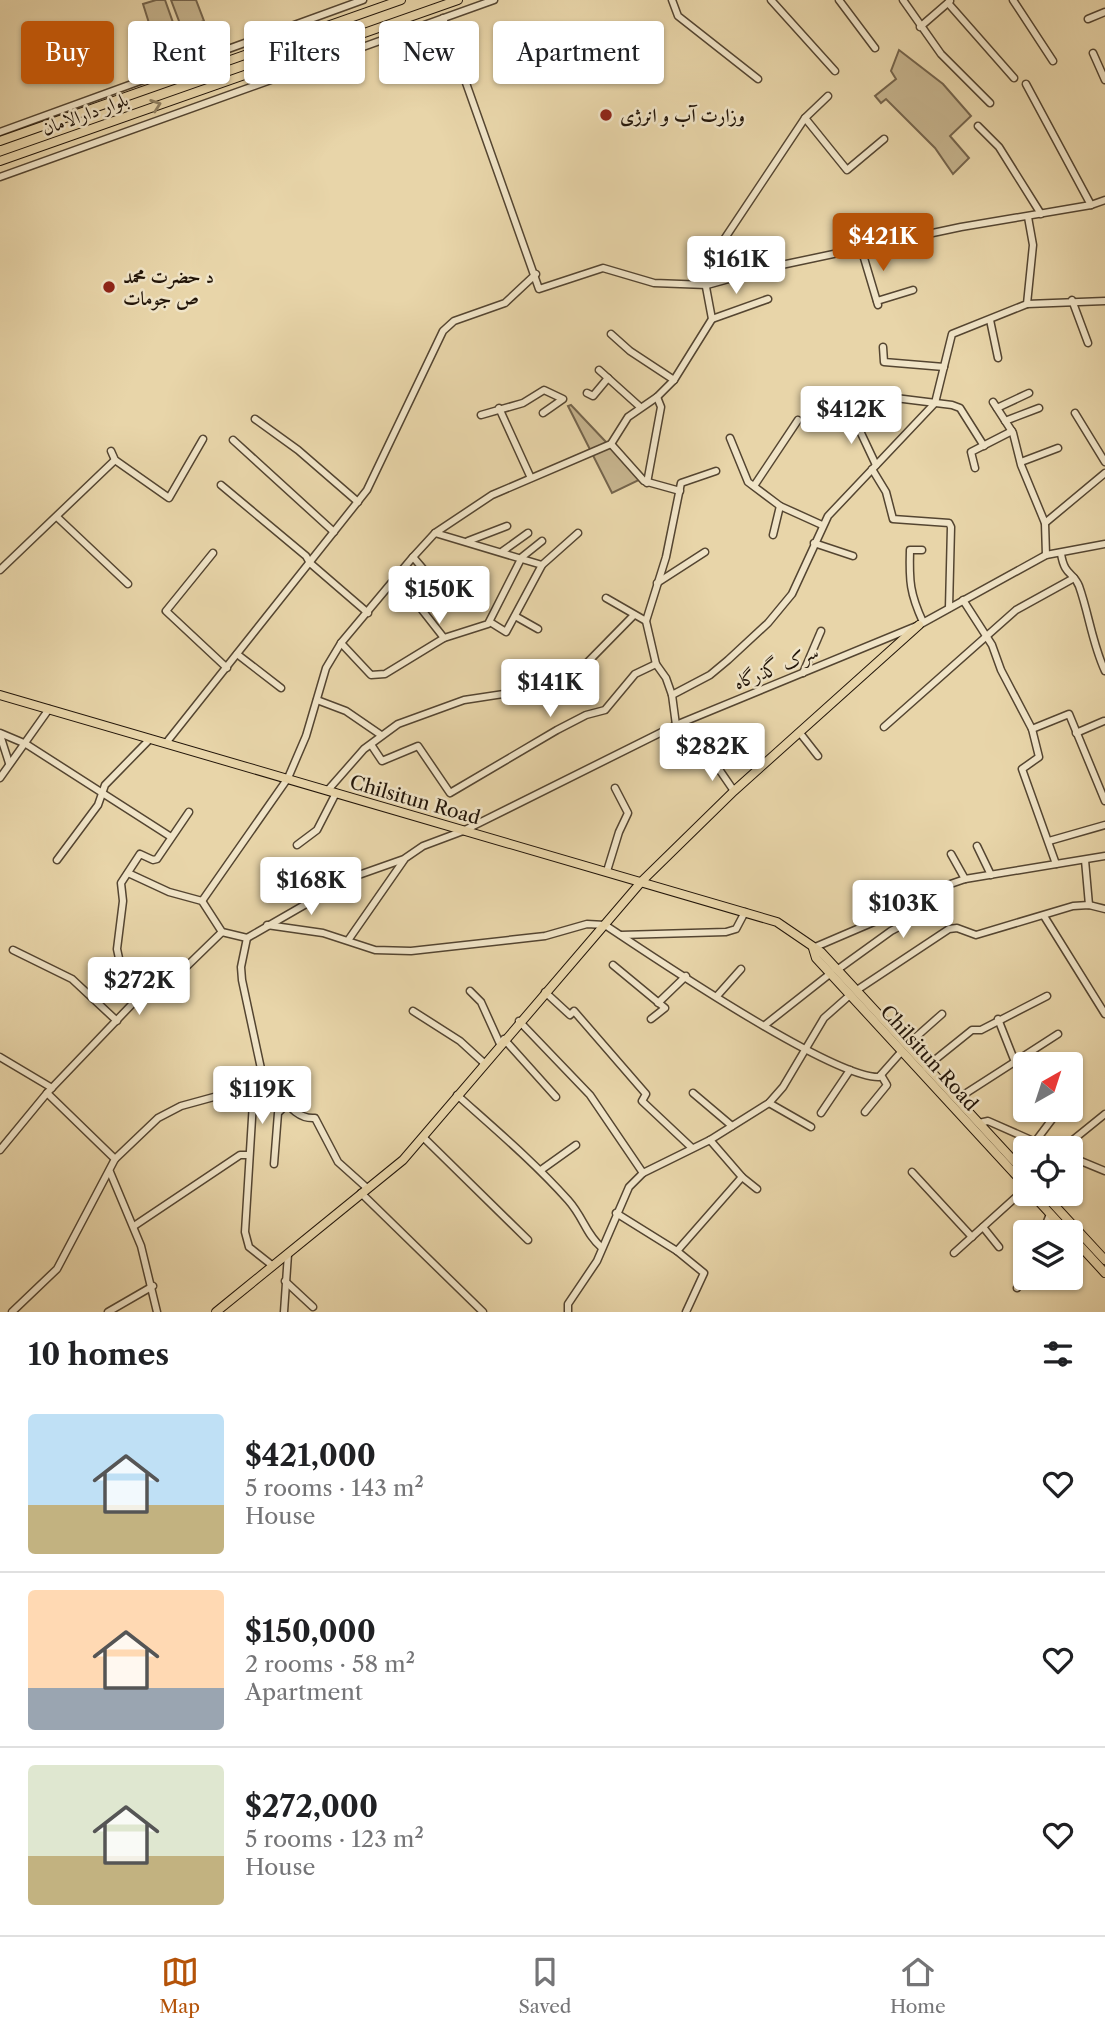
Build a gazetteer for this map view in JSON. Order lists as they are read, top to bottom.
{
  "streets": {
    "main road": ["بلوار دارالامان", "Chilsitun Road"],
    "street": ["سرک گذرگاه"]
  },
  "crossings": [
    ["سرک گذرگاه", "Chilsitun Road"]
  ],
  "places": ["وزارت آب و انرژی", "د حضرت محمد ص جومات"],
  "north": "top right",
  "page": {
    "chip": [
      "Buy",
      "Rent",
      "Filters",
      "New",
      "Apartment"
    ],
    "price": [
      "$421K",
      "$161K",
      "$412K",
      "$150K",
      "$141K",
      "$282K",
      "$168K",
      "$103K",
      "$272K",
      "$119K"
    ],
    "heading": "10 homes",
    "list": [
      {
        "name": "$421,000",
        "note": "5 rooms · 143 m² · House"
      },
      {
        "name": "$150,000",
        "note": "2 rooms · 58 m² · Apartment"
      },
      {
        "name": "$272,000",
        "note": "5 rooms · 123 m² · House"
      }
    ],
    "tabs": ["Map", "Saved", "Home"]
  }
}
